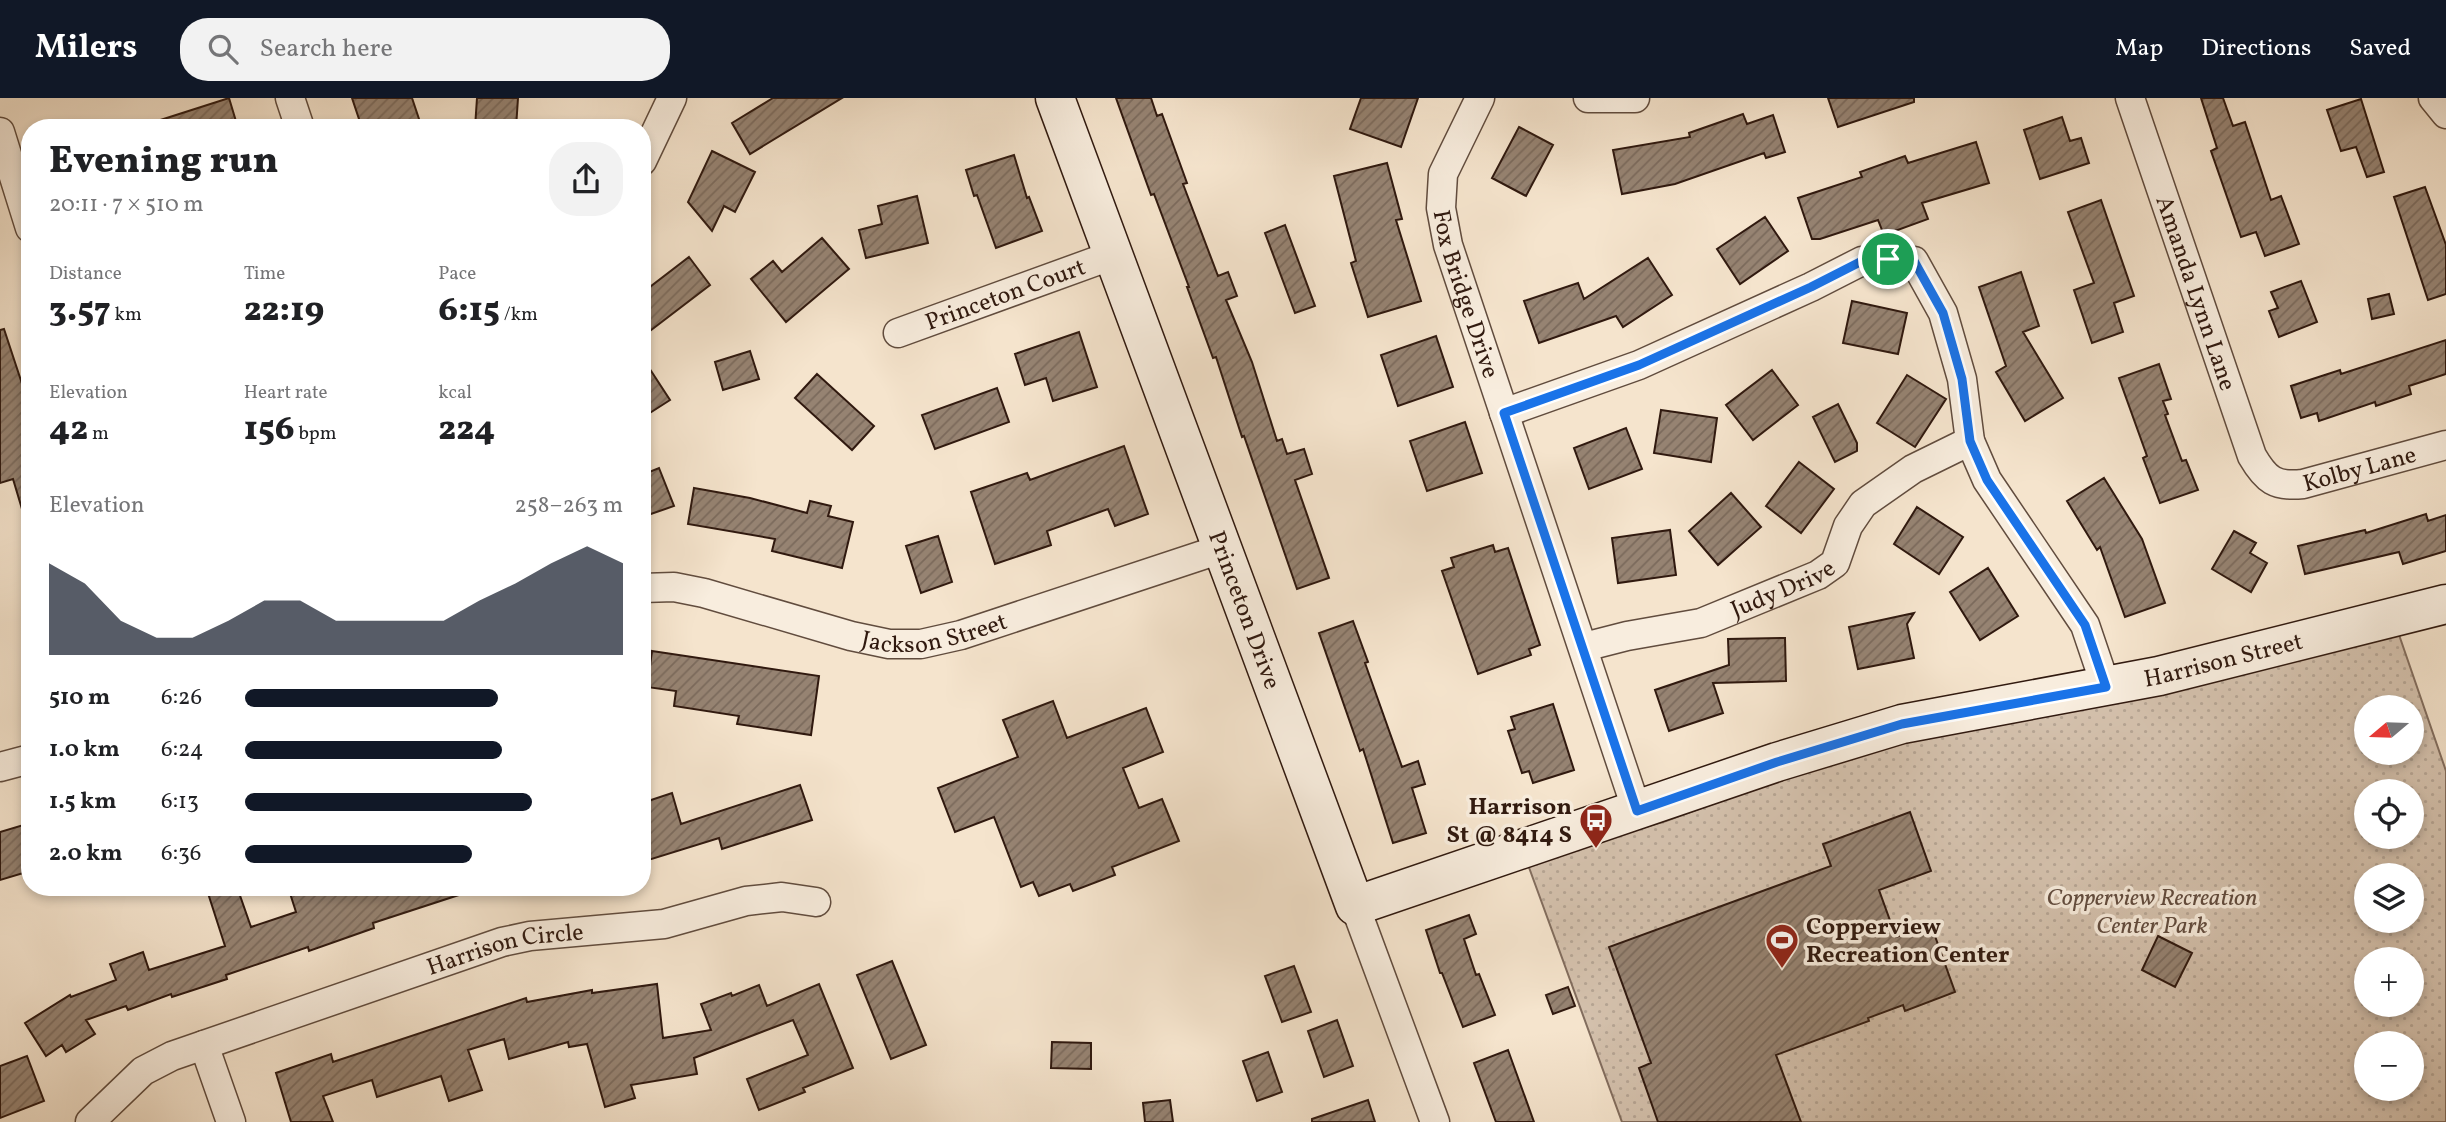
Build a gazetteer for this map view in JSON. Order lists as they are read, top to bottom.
{
  "streets": {
    "street": [
      "Fox Bridge Drive",
      "Amanda Lynn Lane",
      "Princeton Court",
      "Kolby Lane",
      "Judy Drive",
      "Princeton Drive",
      "Jackson Street",
      "Harrison Street",
      "Harrison Circle"
    ]
  },
  "crossings": [
    ["Fox Bridge Drive", "Judy Drive"],
    ["Fox Bridge Drive", "Harrison Street"],
    ["Amanda Lynn Lane", "Kolby Lane"],
    ["Princeton Court", "Princeton Drive"],
    ["Princeton Drive", "Jackson Street"],
    ["Princeton Drive", "Harrison Street"]
  ],
  "parks": ["Copperview Recreation Center Park"],
  "places": {
    "bus stop": ["Harrison St @ 8414 S"],
    "sports": ["Copperview Recreation Center"]
  },
  "north": "left",
  "page": {
    "header": "Milers",
    "search": "Search here",
    "nav": ["Map", "Directions", "Saved"],
    "heading": ["Evening run", "20:11 · 7 × 510 m"],
    "stats": [
      ["Distance", "3.57 km"],
      ["Time", "22:19"],
      ["Pace", "6:15 /km"],
      ["Elevation", "42 m"],
      ["Heart rate", "156 bpm"],
      ["kcal", "224"]
    ],
    "chart": ["Elevation", "258–263 m"],
    "list": [
      {
        "name": "510 m",
        "note": "6:26"
      },
      {
        "name": "1.0 km",
        "note": "6:24"
      },
      {
        "name": "1.5 km",
        "note": "6:13"
      },
      {
        "name": "2.0 km",
        "note": "6:36"
      }
    ],
    "map_buttons": ["+", "−"]
  }
}
